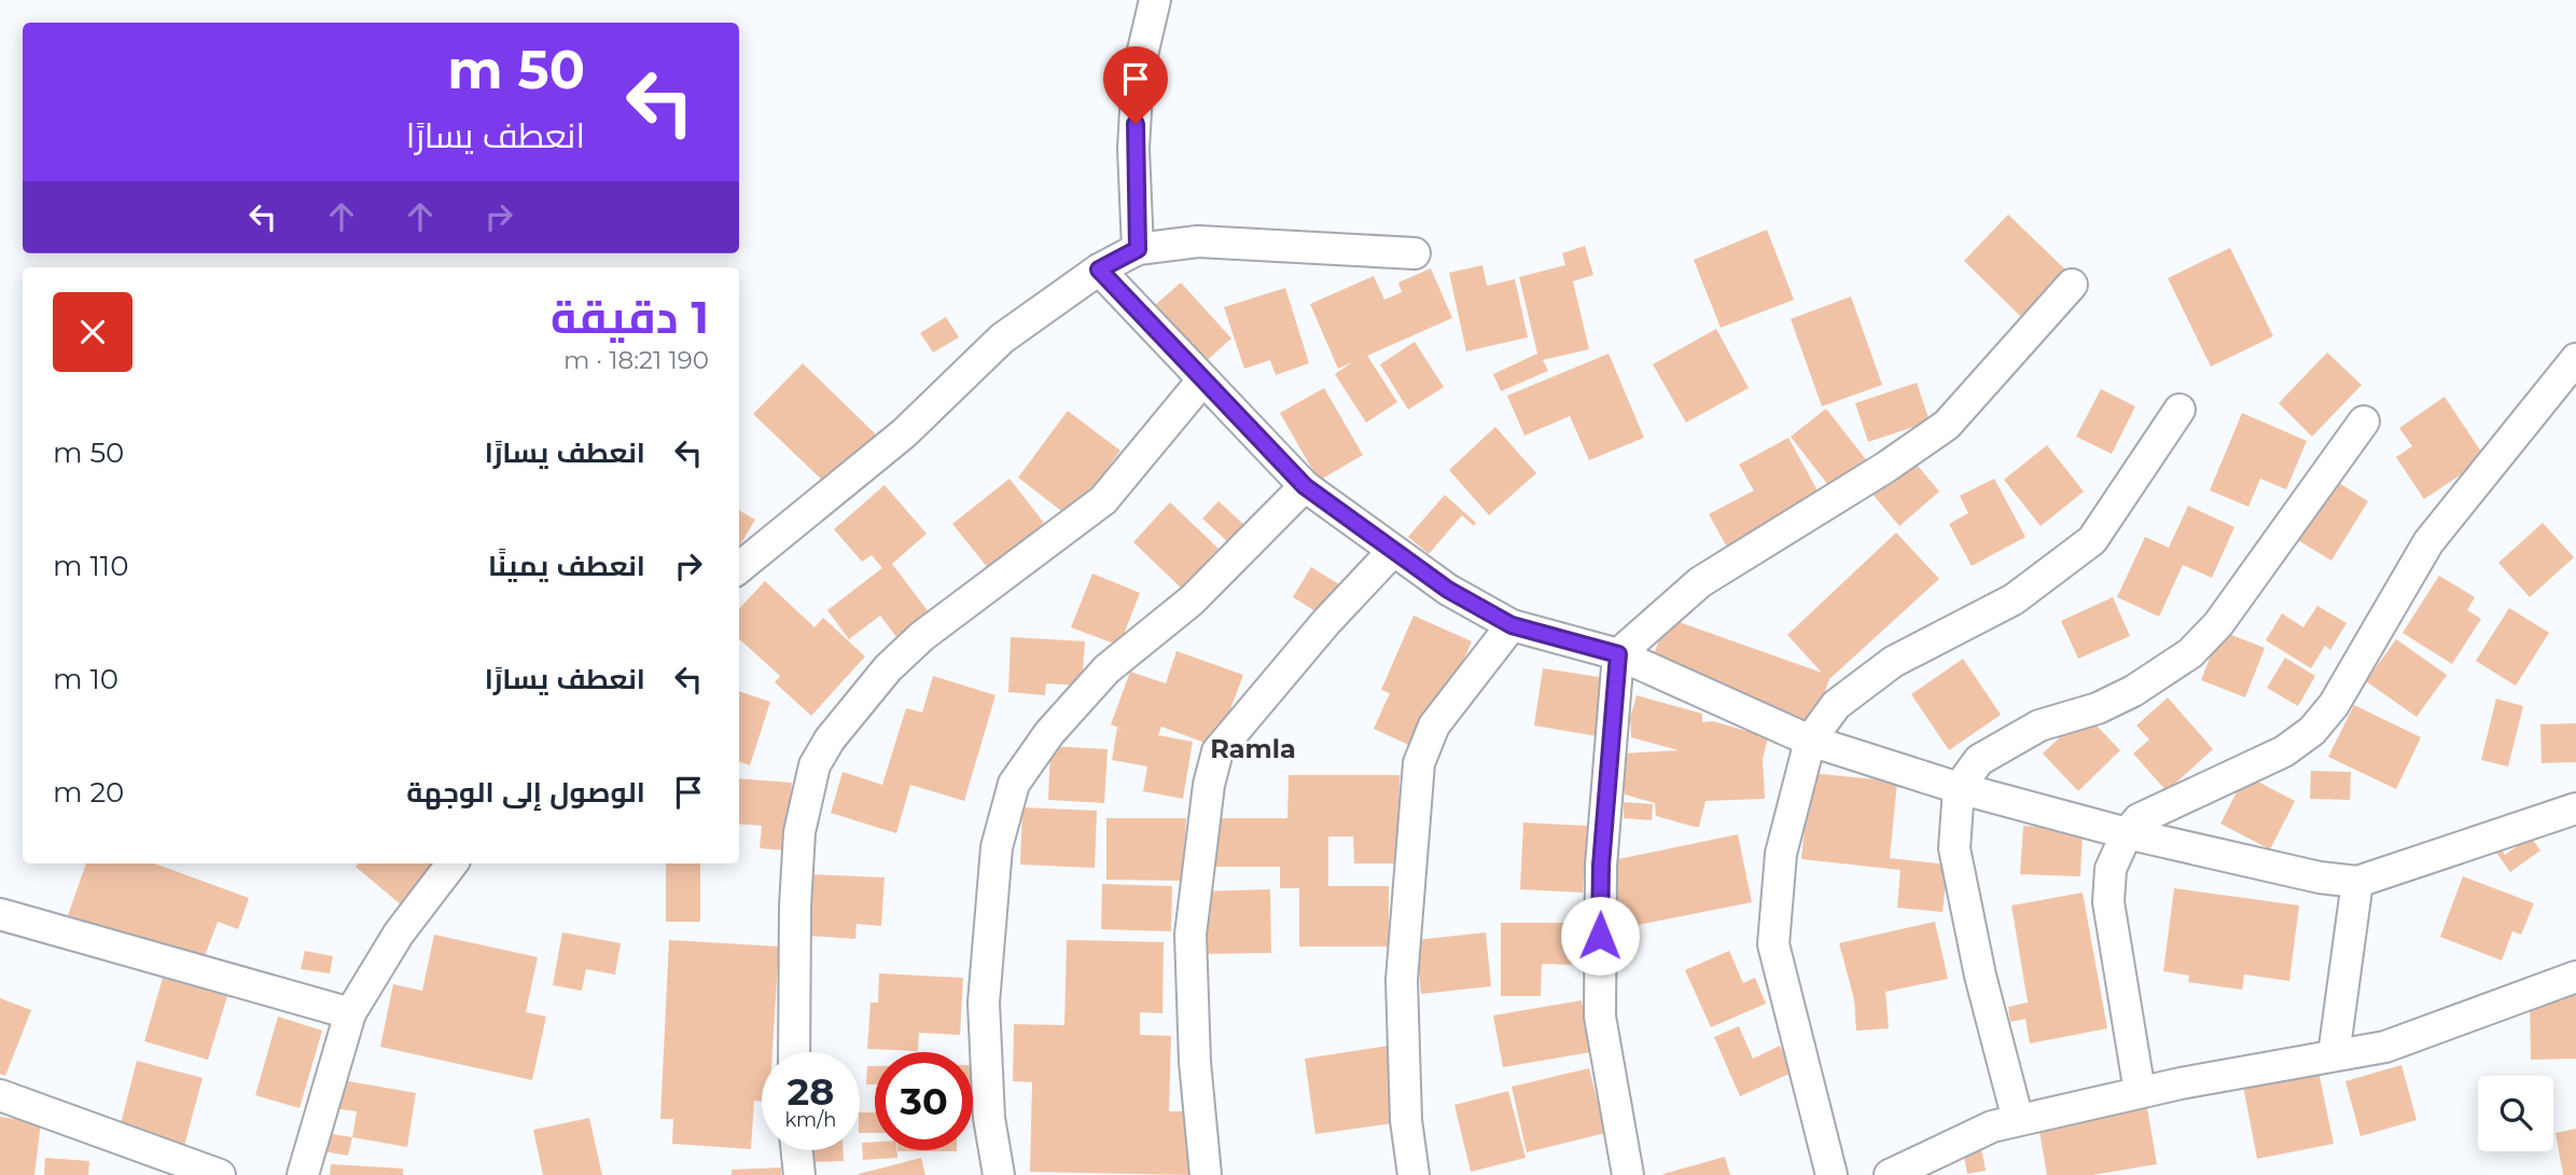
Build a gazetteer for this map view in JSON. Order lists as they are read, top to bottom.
{
  "districts": ["Ramla"],
  "page": {
    "turn": ["50 m", "انعطف يسارًا"],
    "heading": ["1 دقيقة", "190 m · 18:21"],
    "list": [
      {
        "name": "انعطف يسارًا",
        "value": "50 m"
      },
      {
        "name": "انعطف يمينًا",
        "value": "110 m"
      },
      {
        "name": "انعطف يسارًا",
        "value": "10 m"
      },
      {
        "name": "الوصول إلى الوجهة",
        "value": "20 m"
      }
    ],
    "speed": "28 km/h",
    "limit": "30"
  }
}
